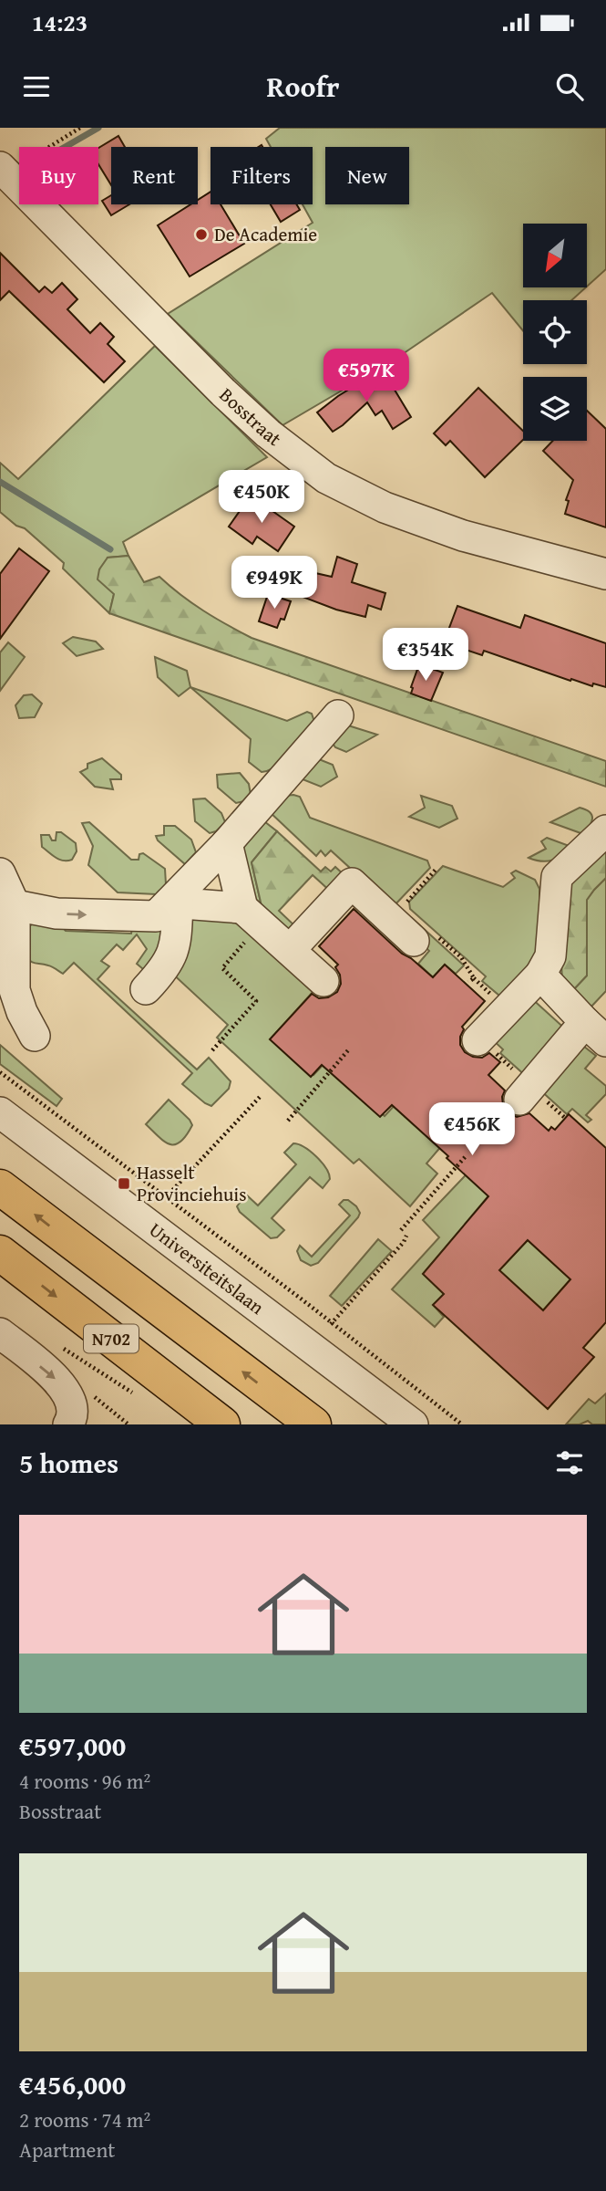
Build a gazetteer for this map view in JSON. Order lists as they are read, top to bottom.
{
  "streets": {
    "highway": ["N702"],
    "street": ["Bosstraat", "Universiteitslaan"]
  },
  "places": {
    "other": ["De Academie"],
    "transit": ["Hasselt Provinciehuis"]
  },
  "north": "bottom left",
  "page": {
    "status": "14:23",
    "header": "Roofr",
    "chip": [
      "Buy",
      "Rent",
      "Filters",
      "New"
    ],
    "price": [
      "€597K",
      "€450K",
      "€949K",
      "€354K",
      "€456K"
    ],
    "heading": "5 homes",
    "list": [
      {
        "name": "€597,000",
        "note": "4 rooms · 96 m² · Bosstraat"
      },
      {
        "name": "€456,000",
        "note": "2 rooms · 74 m² · Apartment"
      }
    ]
  }
}
